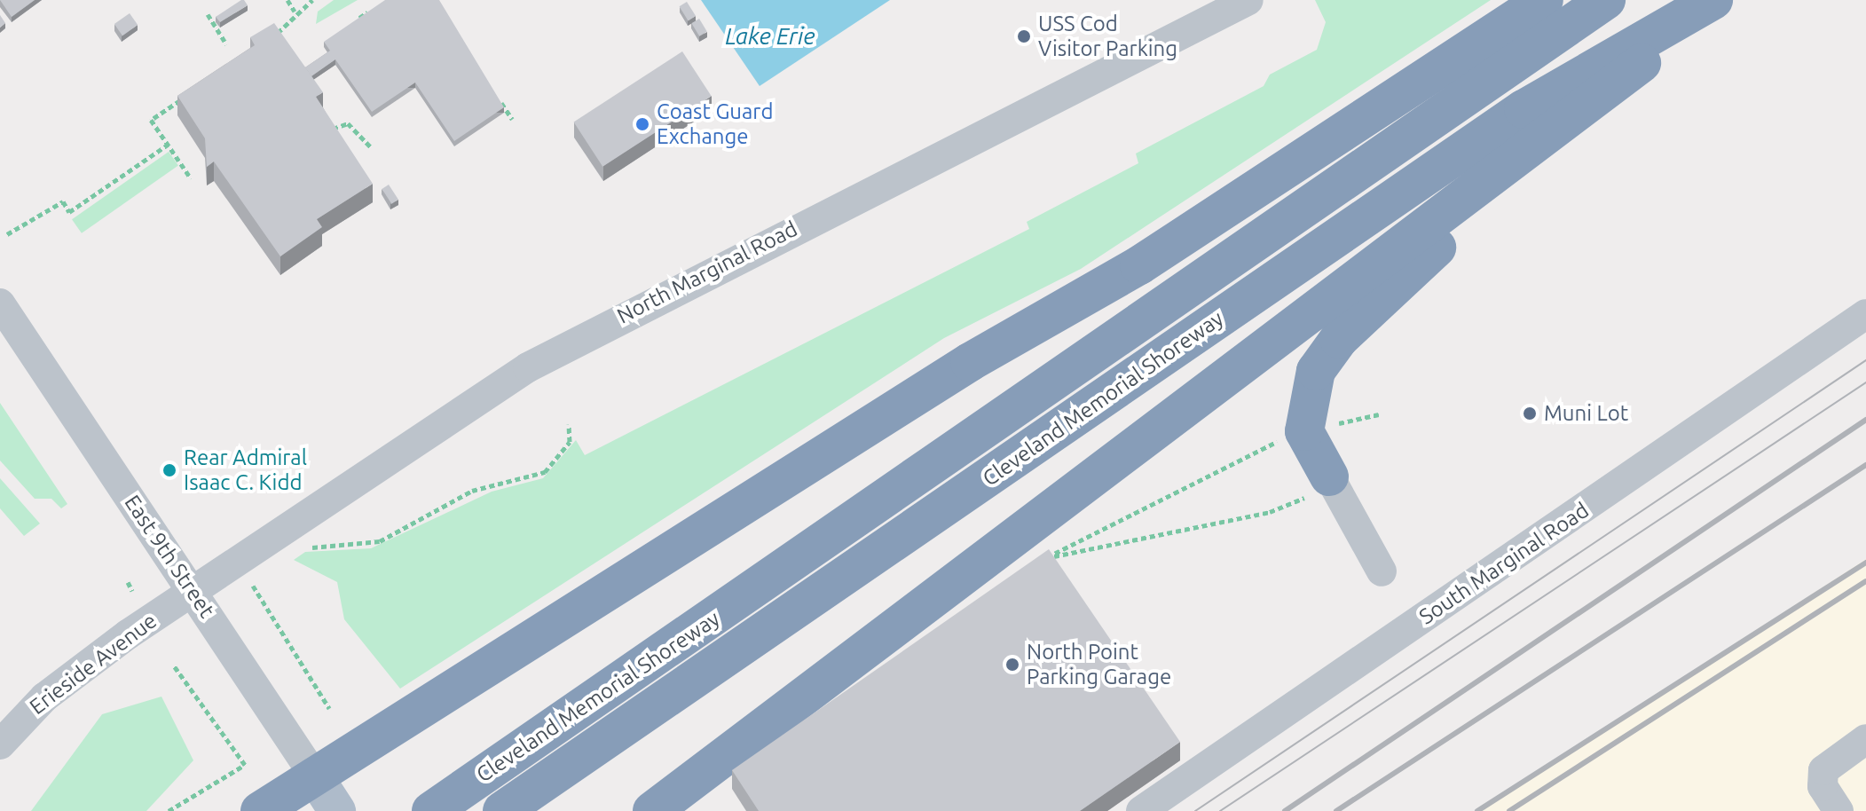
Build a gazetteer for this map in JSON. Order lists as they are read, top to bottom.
{
  "streets": {
    "highway": ["Cleveland Memorial Shoreway"],
    "main road": ["East 9th Street"],
    "street": ["North Marginal Road", "South Marginal Road", "Erieside Avenue"]
  },
  "crossings": [
    ["North Marginal Road", "East 9th Street"],
    ["North Marginal Road", "Erieside Avenue"],
    ["East 9th Street", "Erieside Avenue"]
  ],
  "water": ["Lake Erie"],
  "places": [
    "USS Cod Visitor Parking",
    "Coast Guard Exchange",
    "Muni Lot",
    "Rear Admiral Isaac C. Kidd",
    "North Point Parking Garage"
  ]
}
